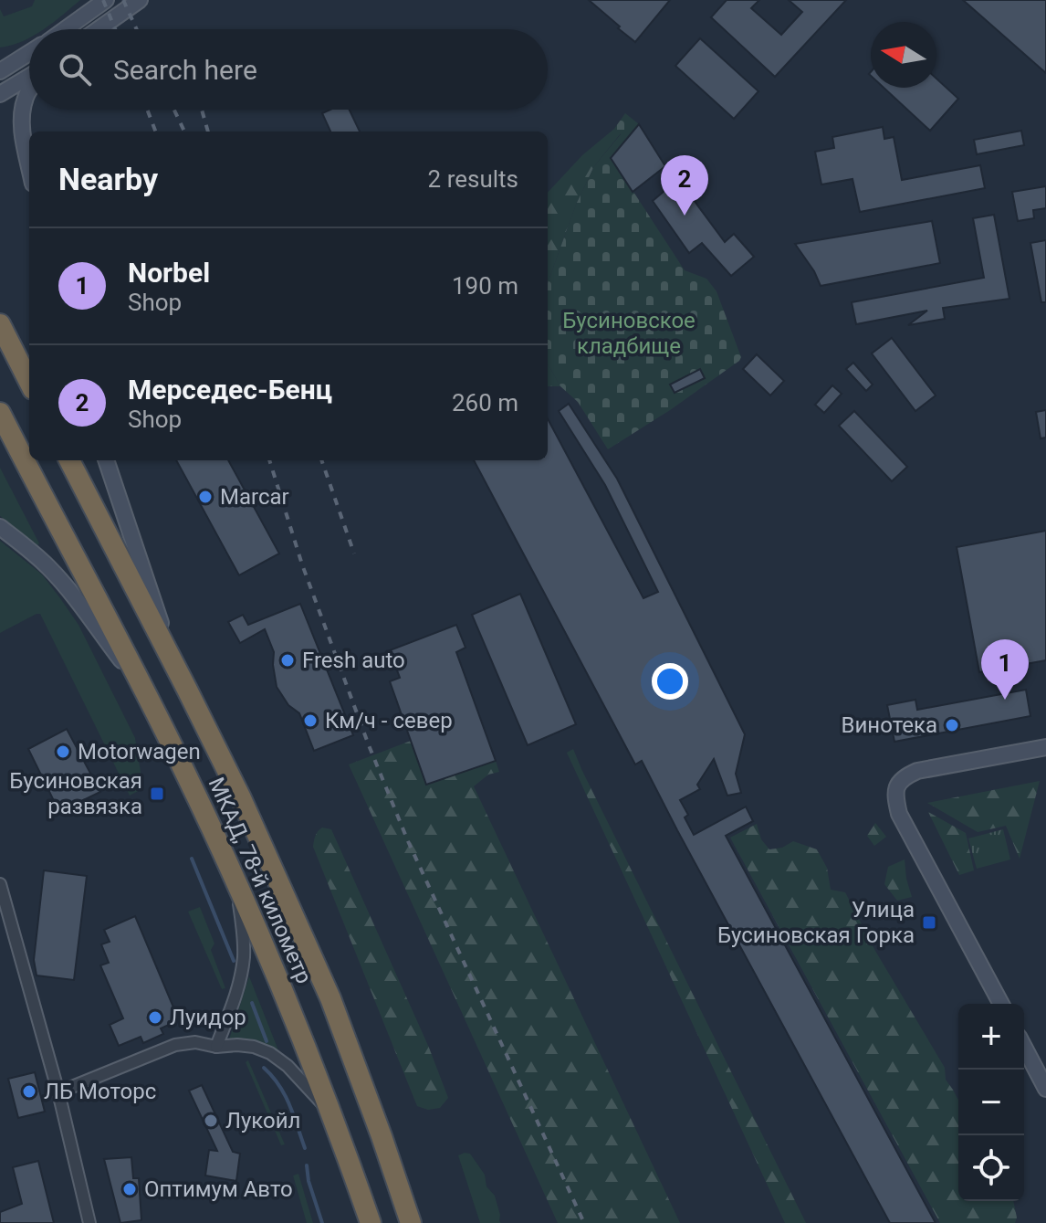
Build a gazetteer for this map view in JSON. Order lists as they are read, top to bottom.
{
  "streets": {
    "highway": ["МКАД, 78-й километр"]
  },
  "parks": ["Бусиновское кладбище"],
  "places": {
    "other": [
      "Marcar",
      "Fresh auto",
      "Км/ч - север",
      "Винотека",
      "Motorwagen",
      "Луидор",
      "ЛБ Моторс",
      "Лукойл",
      "Оптимум Авто"
    ],
    "transit": ["Бусиновская развязка", "Улица Бусиновская Горка"]
  },
  "north": "left",
  "page": {
    "search": "Search here",
    "heading": ["Nearby", "2 results"],
    "pins": ["2", "1"],
    "list": [
      {
        "mark": "1",
        "name": "Norbel",
        "note": "Shop",
        "value": "190 m"
      },
      {
        "mark": "2",
        "name": "Мерседес-Бенц",
        "note": "Shop",
        "value": "260 m"
      }
    ],
    "map_buttons": ["+", "−"]
  }
}
